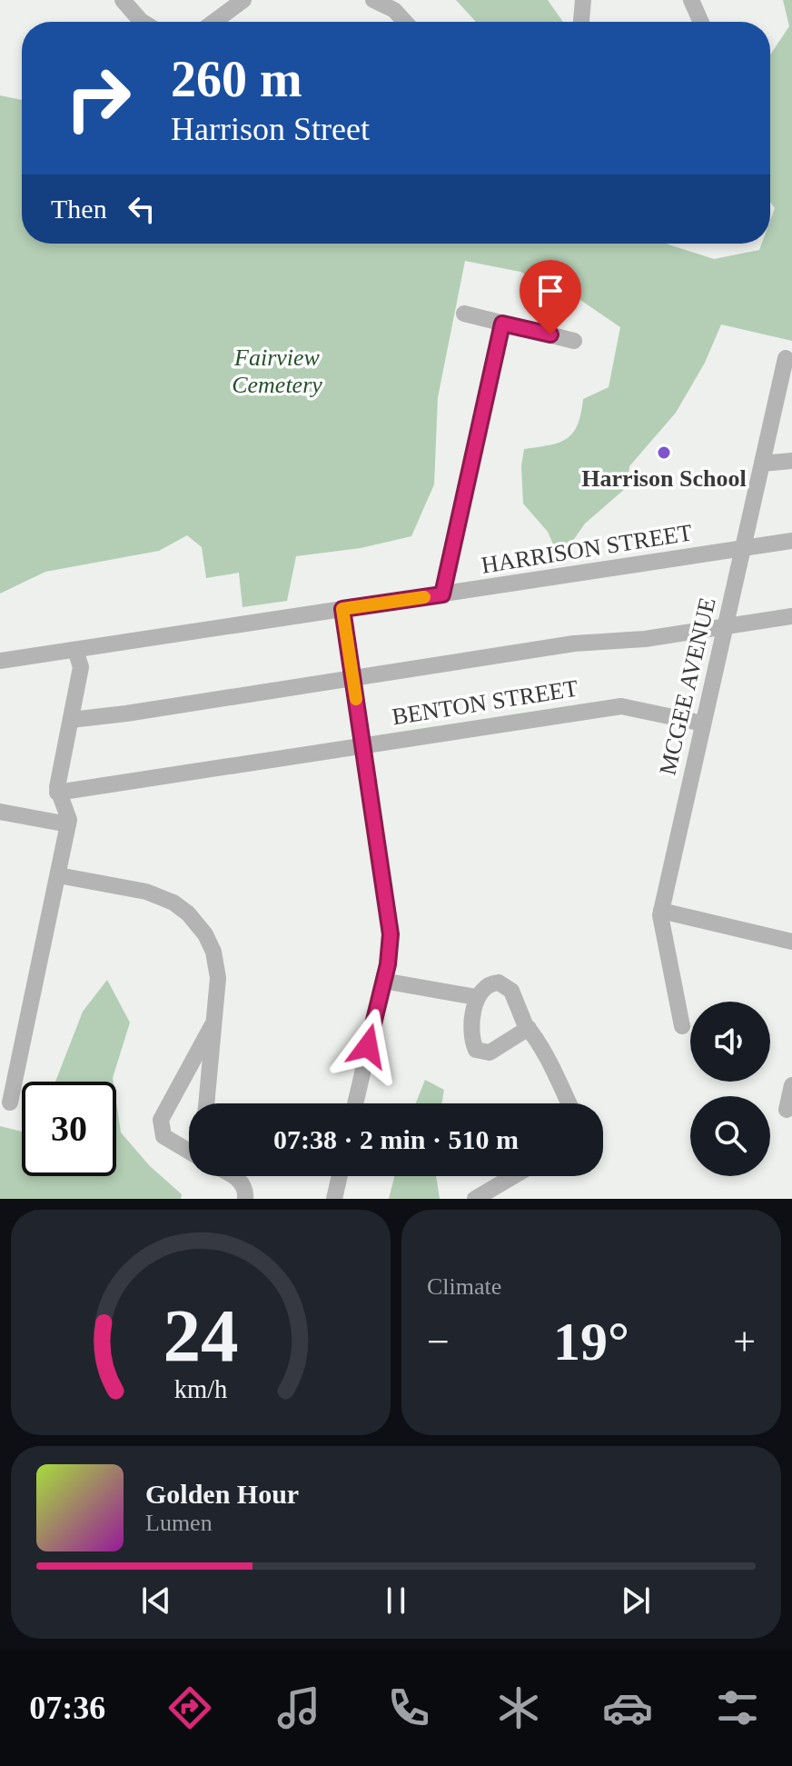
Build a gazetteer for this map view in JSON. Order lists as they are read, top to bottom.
{
  "streets": {
    "street": ["HARRISON STREET", "MCGEE AVENUE", "BENTON STREET"]
  },
  "crossings": [
    ["HARRISON STREET", "MCGEE AVENUE"],
    ["MCGEE AVENUE", "BENTON STREET"]
  ],
  "parks": ["Fairview Cemetery"],
  "places": ["Harrison School"],
  "page": {
    "turn": ["260 m", "Harrison Street"],
    "then": "Then",
    "limit": "30",
    "trip": "07:38 · 2 min · 510 m",
    "tile": "Climate",
    "heat": ["−", "19°", "+"],
    "song": ["Golden Hour", "Lumen"],
    "tabs": "07:36",
    "gauge": ["24", "km/h"]
  }
}
